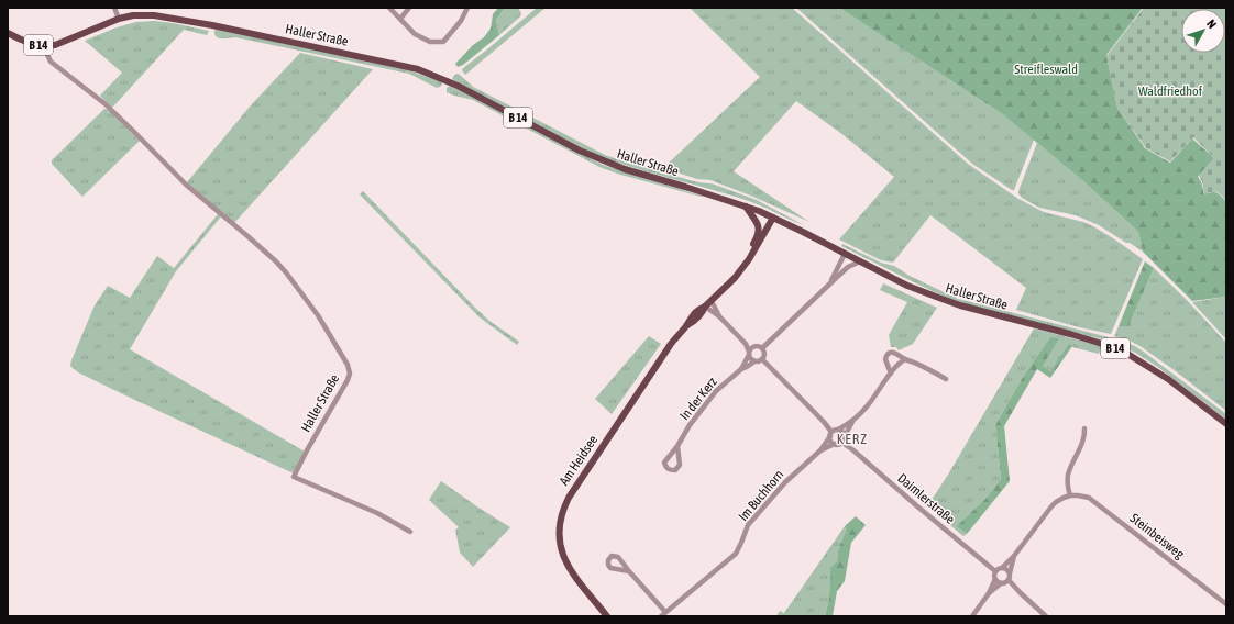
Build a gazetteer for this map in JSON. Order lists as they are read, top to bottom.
{
  "streets": {
    "main road": ["Haller Straße", "B 14", "Am Heidsee"],
    "street": [
      "In der Kerz",
      "Im Buchhorn",
      "Daimlerstraße",
      "Steinbeisweg"
    ]
  },
  "crossings": [
    ["Im Buchhorn", "Daimlerstraße"]
  ],
  "districts": ["KERZ"],
  "parks": ["Streifleswald", "Waldfriedhof"],
  "north": "top right"
}
